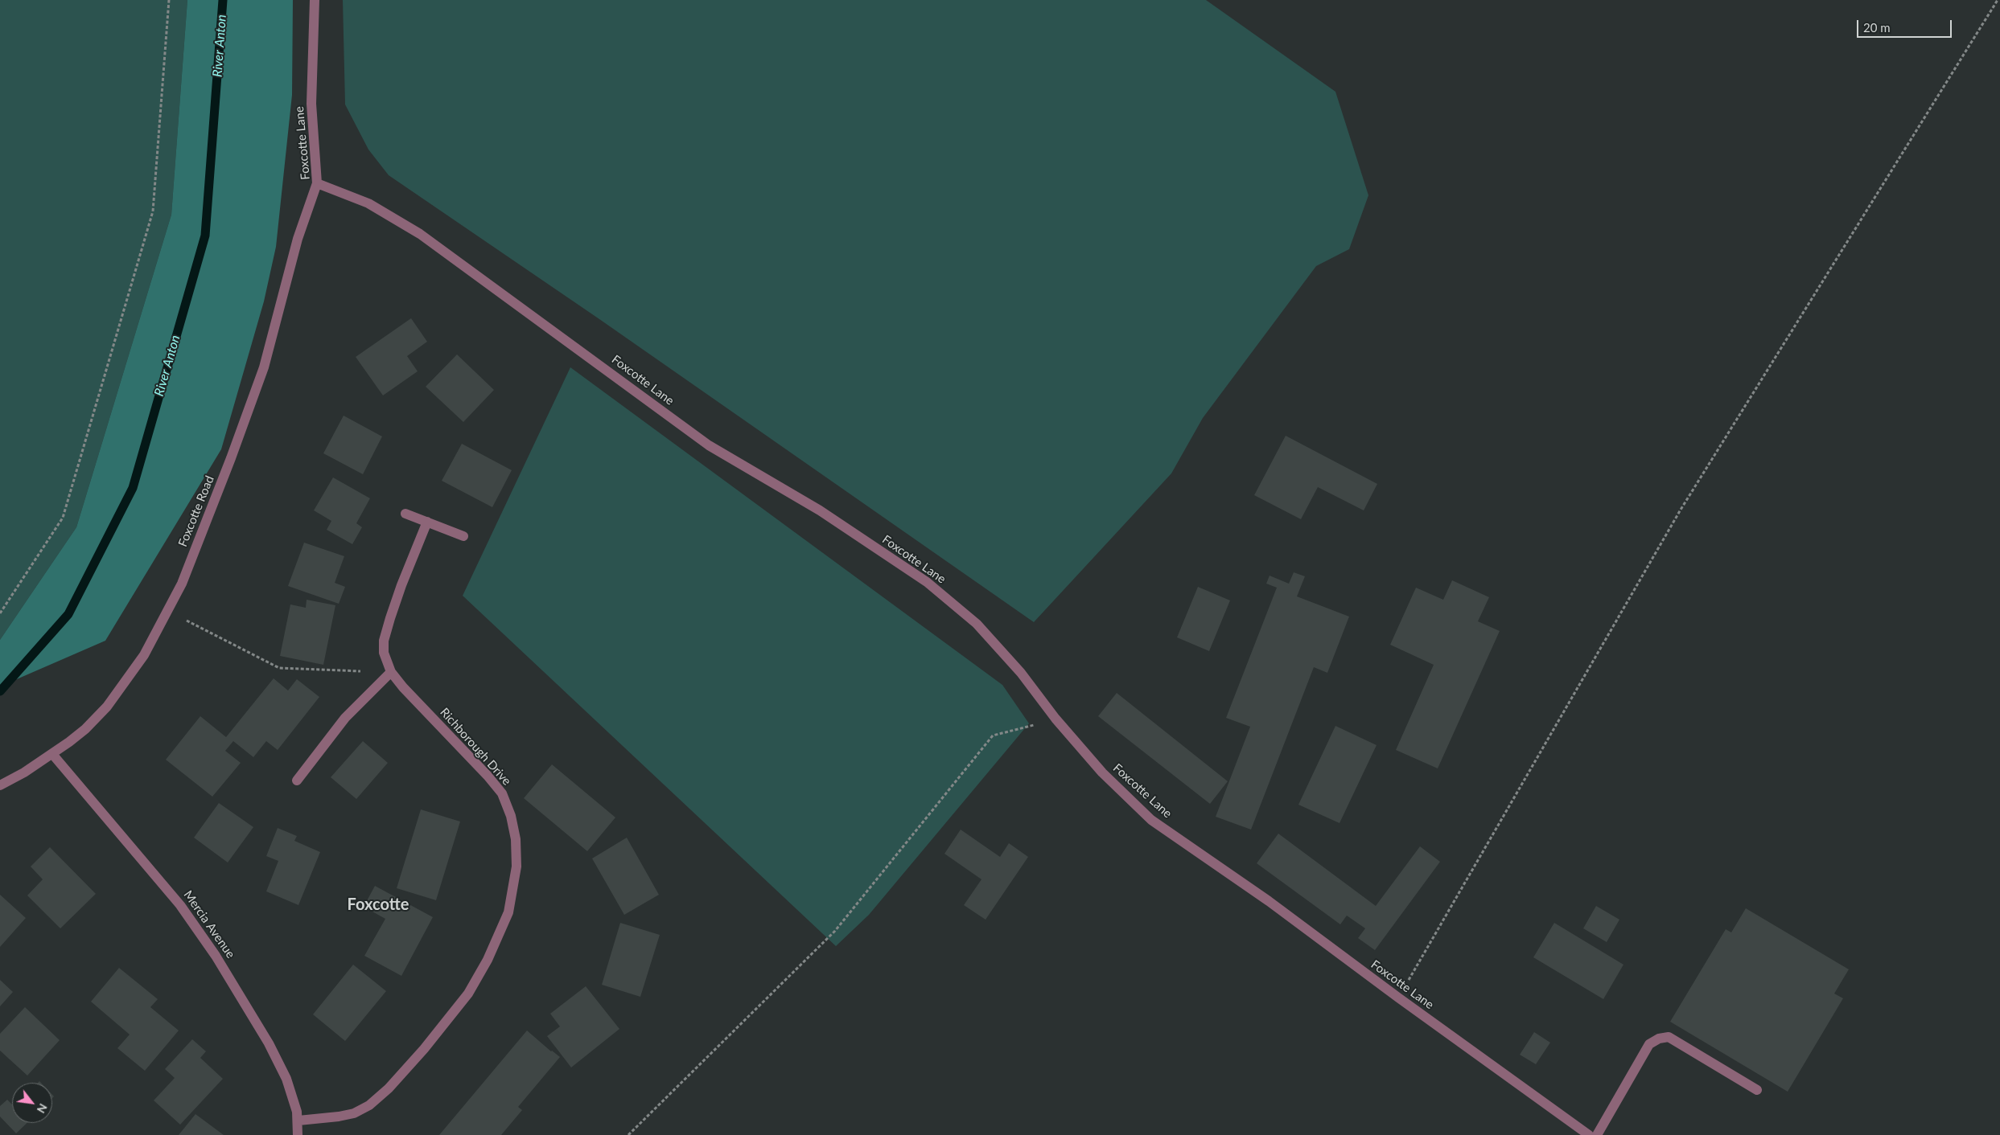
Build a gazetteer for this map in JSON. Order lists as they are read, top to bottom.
{
  "streets": {
    "street": [
      "Foxcotte Lane",
      "Foxcotte Road",
      "Richborough Drive",
      "Mercia Avenue"
    ]
  },
  "crossings": [
    ["Foxcotte Lane", "Foxcotte Road"],
    ["Foxcotte Road", "Mercia Avenue"],
    ["Richborough Drive", "Mercia Avenue"]
  ],
  "districts": ["Foxcotte"],
  "water": ["River Anton"],
  "scale_bar": "20 m",
  "north": "bottom right"
}
